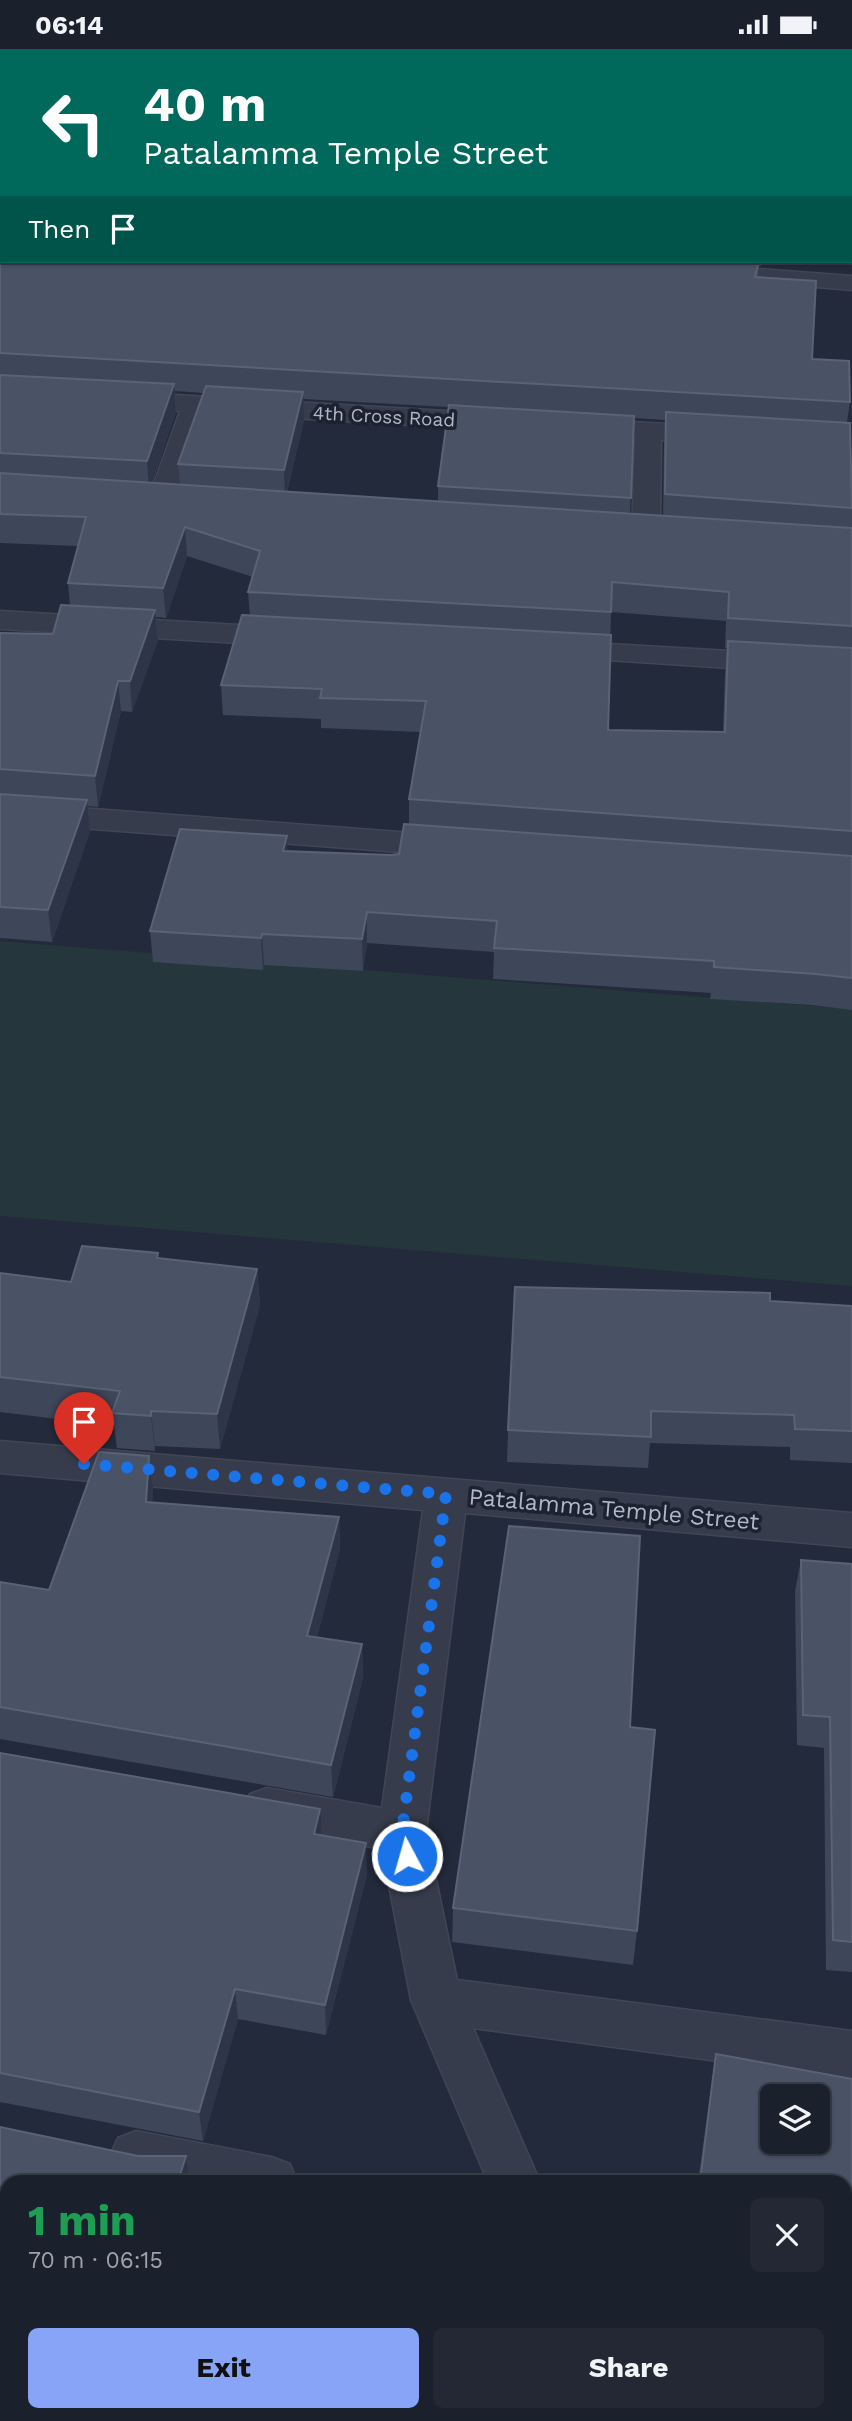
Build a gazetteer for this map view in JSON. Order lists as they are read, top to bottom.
{
  "streets": {
    "street": ["4th Cross Road", "Patalamma Temple Street"]
  },
  "page": {
    "status": "06:14",
    "turn": ["40 m", "Patalamma Temple Street"],
    "then": "Then",
    "heading": ["1 min", "70 m · 06:15"],
    "buttons": ["Exit", "Share"]
  }
}
